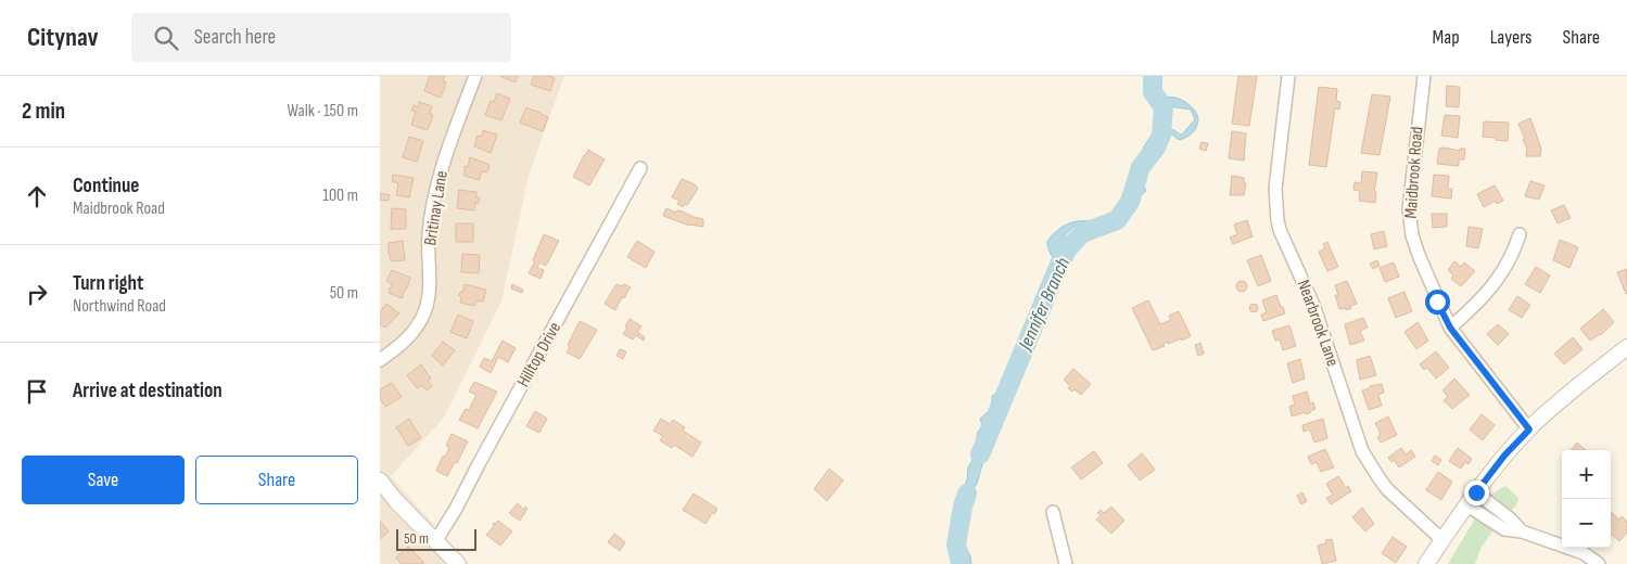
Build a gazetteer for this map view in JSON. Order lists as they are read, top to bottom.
{
  "streets": {
    "street": [
      "Maidbrook Road",
      "Britinay Lane",
      "Nearbrook Lane",
      "Hilltop Drive"
    ]
  },
  "water": ["Jennifer Branch"],
  "scale_bar": "50 m",
  "page": {
    "header": "Citynav",
    "search": "Search here",
    "nav": ["Map", "Layers", "Share"],
    "heading": ["2 min", "Walk · 150 m"],
    "list": [
      ["Continue", "Maidbrook Road", "100 m"],
      ["Turn right", "Northwind Road", "50 m"],
      "Arrive at destination"
    ],
    "buttons": ["Save", "Share"],
    "map_buttons": ["+", "−"],
    "scale": "50 m"
  }
}
